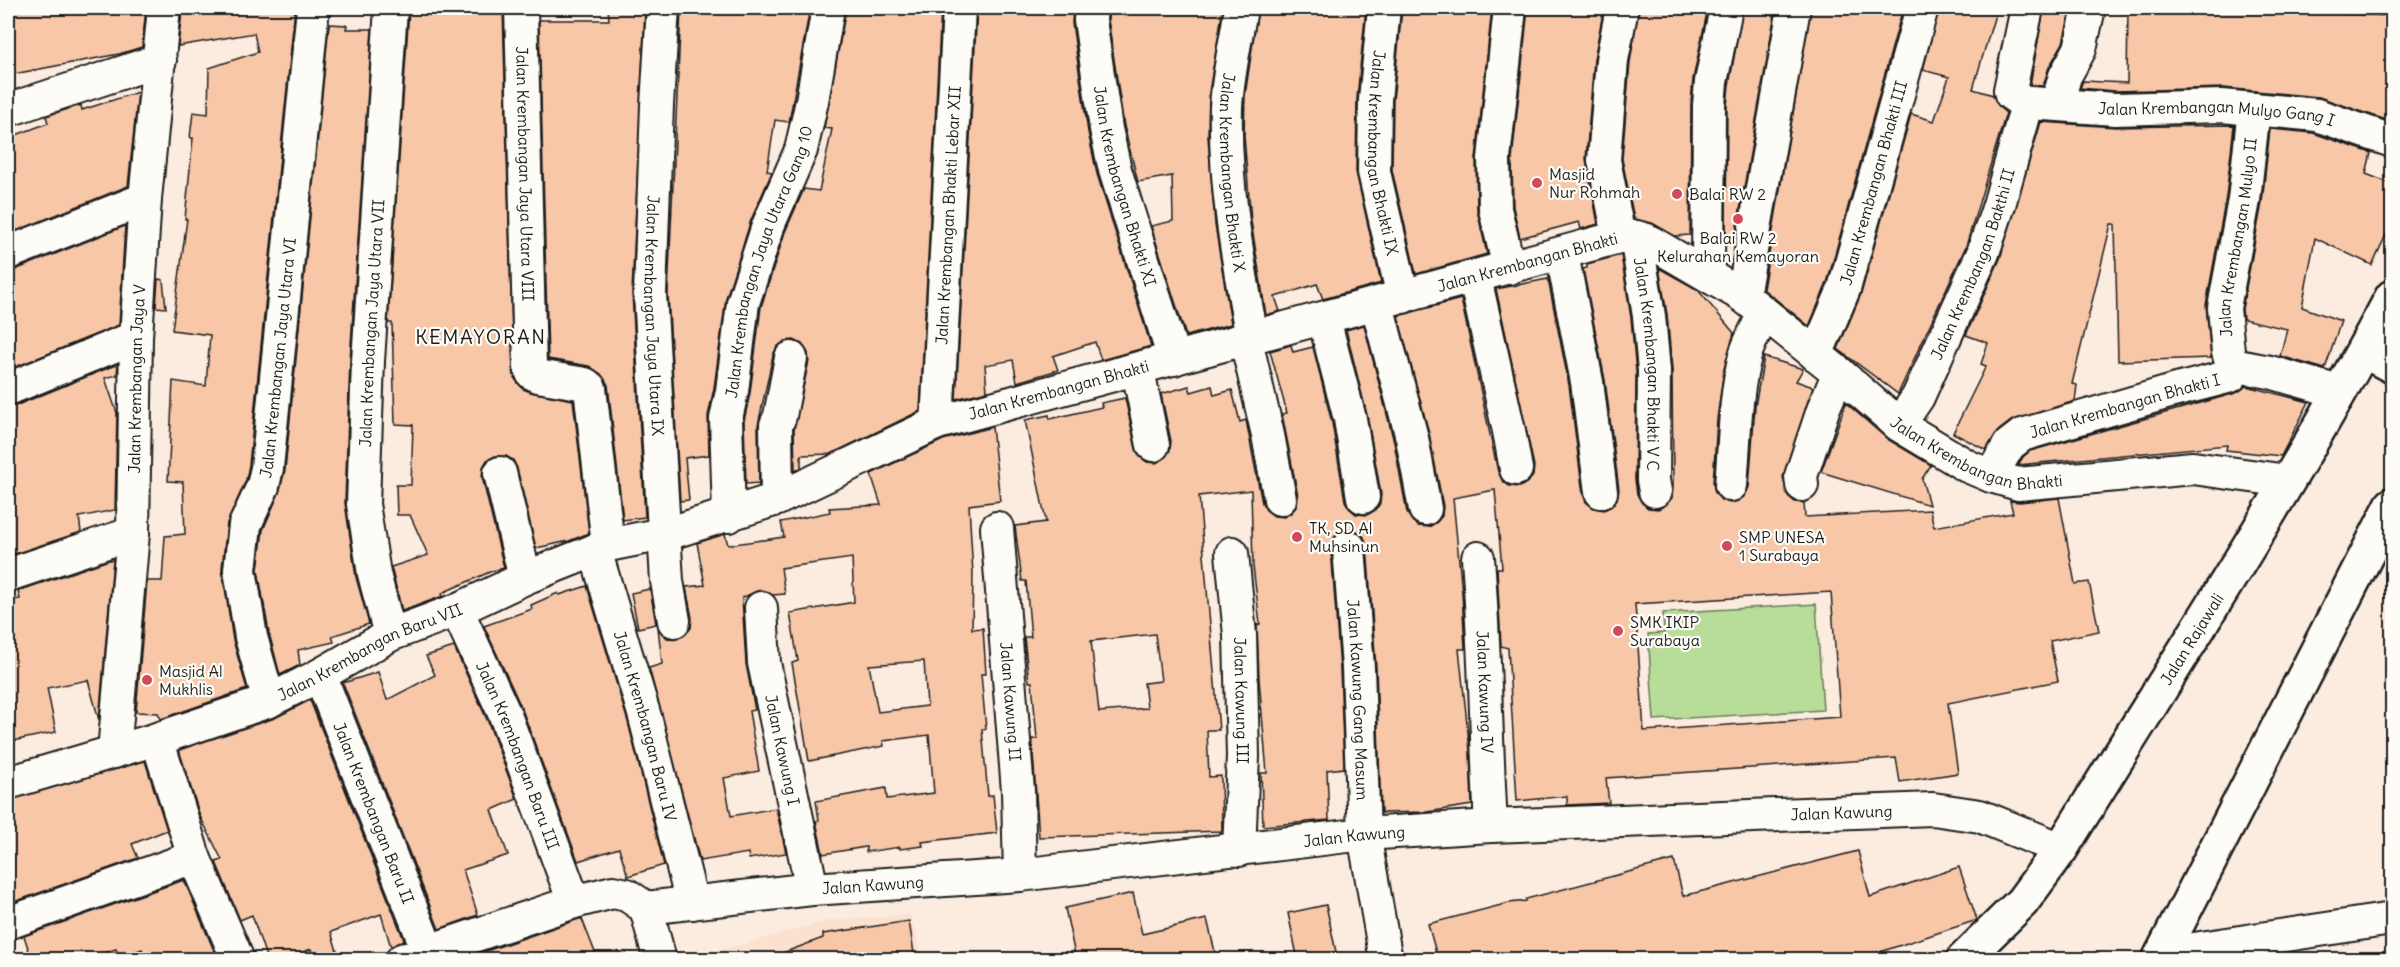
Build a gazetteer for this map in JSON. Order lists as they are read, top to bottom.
{
  "streets": {
    "main road": ["Jalan Rajawali"],
    "street": [
      "Jalan Krembangan Mulyo Gang I",
      "Jalan Krembangan Bhakti IX",
      "Jalan Krembangan Bhakti X",
      "Jalan Krembangan Jaya Utara VIII",
      "Jalan Krembangan Bhakti III",
      "Jalan Krembangan Bhakti XI",
      "Jalan Krembangan Bhakti Lebar XII",
      "Jalan Krembangan Mulyo II",
      "Jalan Krembangan Jaya Utara Gang 10",
      "Jalan Krembangan Bhakti",
      "Jalan Krembangan Bakthi II",
      "Jalan Krembangan Jaya Utara IX",
      "Jalan Krembangan Jaya Utara VII",
      "Jalan Krembangan Jaya Utara VI",
      "Jalan Krembangan Bhakti V C",
      "Jalan Krembangan Jaya V",
      "Jalan Krembangan Bhakti I",
      "Jalan Krembangan Baru VII",
      "Jalan Kawung IV",
      "Jalan Kawung Gang Masum",
      "Jalan Kawung II",
      "Jalan Kawung III",
      "Jalan Krembangan Baru IV",
      "Jalan Kawung I",
      "Jalan Krembangan Baru III",
      "Jalan Krembangan Baru II",
      "Jalan Kawung"
    ]
  },
  "crossings": [
    ["Jalan Krembangan Mulyo Gang I", "Jalan Krembangan Mulyo II"],
    ["Jalan Krembangan Mulyo Gang I", "Jalan Krembangan Bakthi II"],
    ["Jalan Krembangan Bhakti IX", "Jalan Krembangan Bhakti"],
    ["Jalan Krembangan Bhakti X", "Jalan Krembangan Bhakti"],
    ["Jalan Krembangan Jaya Utara VIII", "Jalan Krembangan Baru VII"],
    ["Jalan Krembangan Jaya Utara VIII", "Jalan Krembangan Baru IV"],
    ["Jalan Krembangan Bhakti III", "Jalan Krembangan Bhakti"],
    ["Jalan Krembangan Bhakti XI", "Jalan Krembangan Bhakti"],
    ["Jalan Krembangan Bhakti Lebar XII", "Jalan Krembangan Bhakti"],
    ["Jalan Krembangan Mulyo II", "Jalan Krembangan Bhakti I"],
    ["Jalan Krembangan Jaya Utara Gang 10", "Jalan Krembangan Bhakti"],
    ["Jalan Krembangan Jaya Utara Gang 10", "Jalan Krembangan Baru VII"],
    ["Jalan Krembangan Bhakti", "Jalan Krembangan Bakthi II"],
    ["Jalan Krembangan Bhakti", "Jalan Krembangan Bhakti V C"],
    ["Jalan Krembangan Bhakti", "Jalan Krembangan Bhakti I"],
    ["Jalan Krembangan Bhakti", "Jalan Rajawali"],
    ["Jalan Krembangan Bhakti", "Jalan Krembangan Baru VII"],
    ["Jalan Krembangan Jaya Utara IX", "Jalan Krembangan Baru VII"],
    ["Jalan Krembangan Jaya Utara VII", "Jalan Krembangan Baru VII"],
    ["Jalan Krembangan Jaya Utara VI", "Jalan Krembangan Baru VII"],
    ["Jalan Krembangan Jaya V", "Jalan Krembangan Baru VII"],
    ["Jalan Krembangan Bhakti I", "Jalan Rajawali"],
    ["Jalan Rajawali", "Jalan Kawung"],
    ["Jalan Krembangan Baru VII", "Jalan Krembangan Baru IV"],
    ["Jalan Krembangan Baru VII", "Jalan Krembangan Baru III"],
    ["Jalan Krembangan Baru VII", "Jalan Krembangan Baru II"],
    ["Jalan Kawung IV", "Jalan Kawung"],
    ["Jalan Kawung Gang Masum", "Jalan Kawung"],
    ["Jalan Kawung II", "Jalan Kawung"],
    ["Jalan Kawung III", "Jalan Kawung"],
    ["Jalan Krembangan Baru IV", "Jalan Kawung"],
    ["Jalan Kawung I", "Jalan Kawung"]
  ],
  "districts": ["KEMAYORAN"],
  "places": [
    "Masjid Nur Rohmah",
    "Balai RW 2",
    "Balai RW 2 Kelurahan Kemayoran",
    "TK, SD Al Muhsinun",
    "SMP UNESA 1 Surabaya",
    "SMK IKIP Surabaya",
    "Masjid Al Mukhlis"
  ]
}
